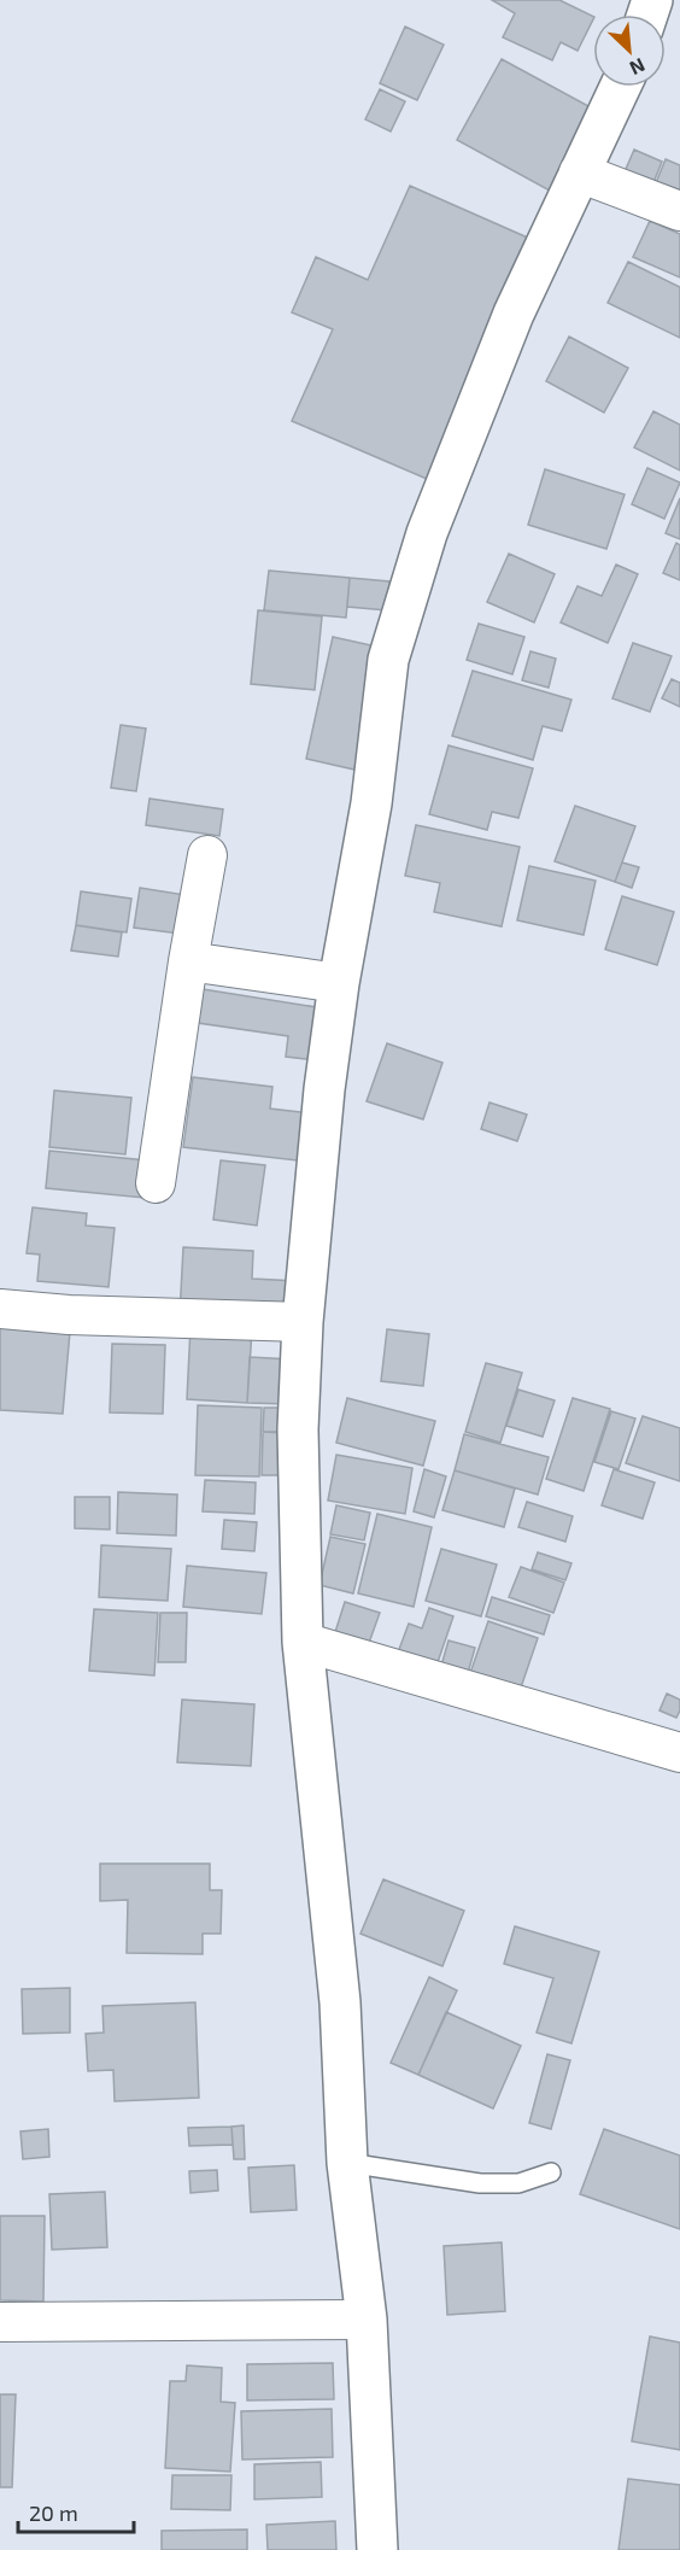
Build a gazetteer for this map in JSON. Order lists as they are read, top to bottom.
{
  "scale_bar": "20 m",
  "north": "bottom right"
}
